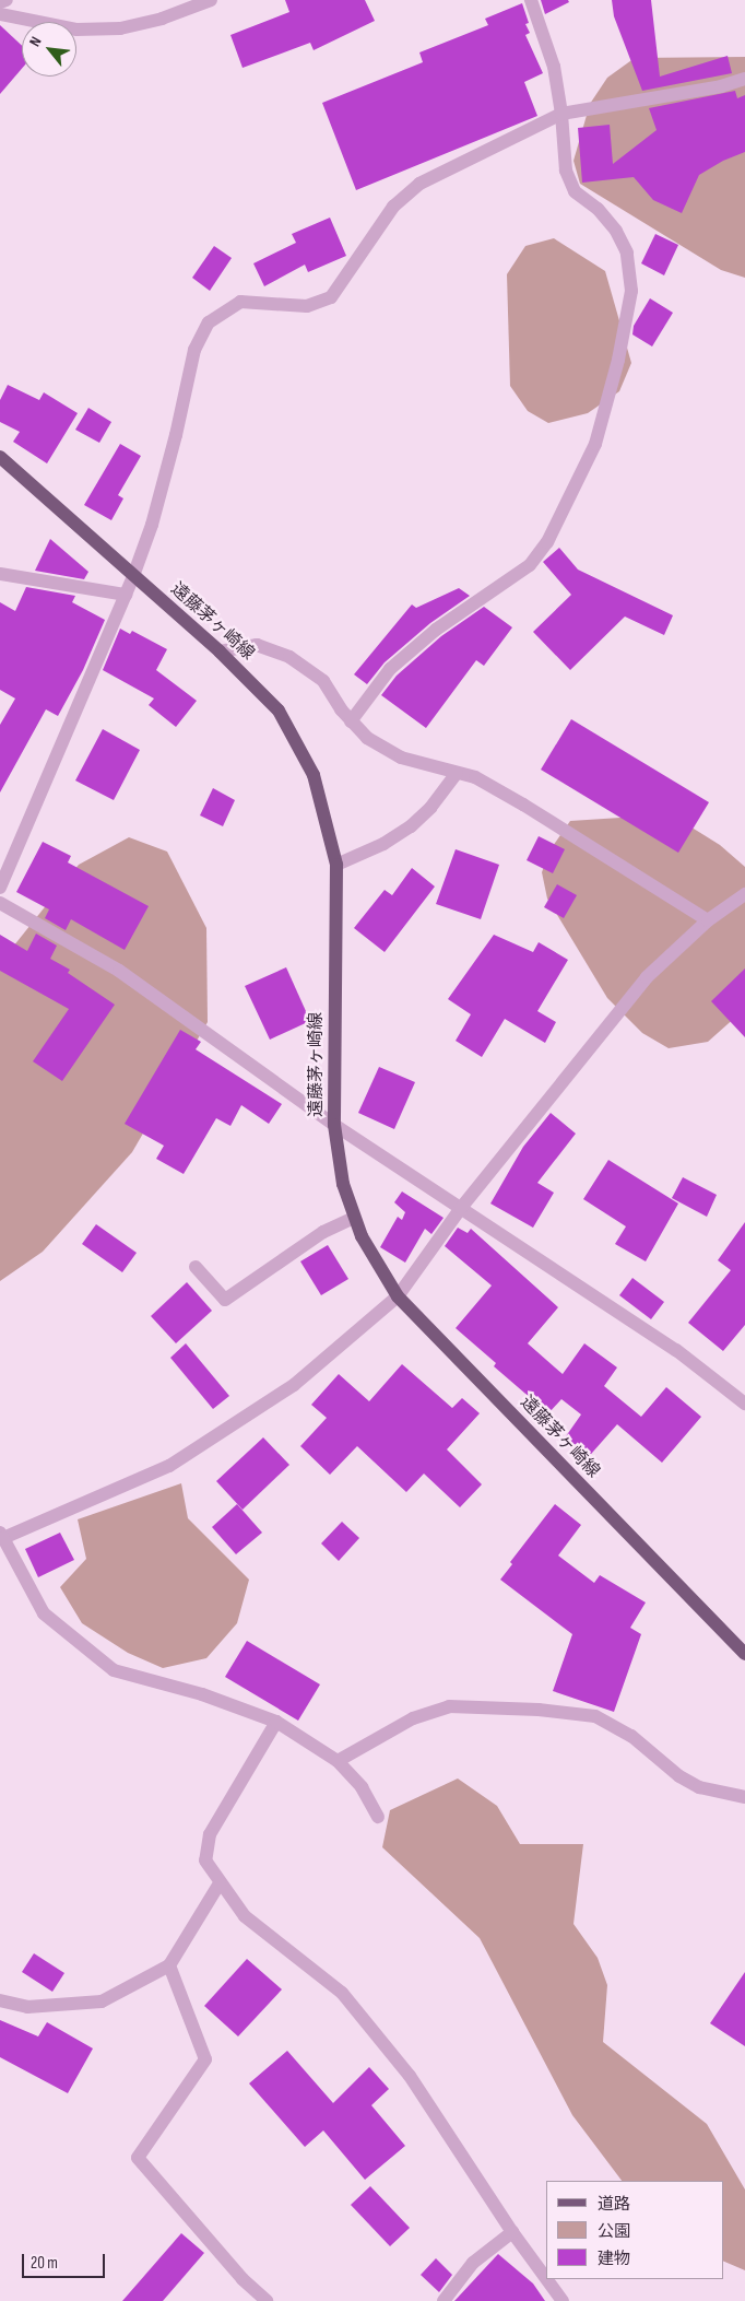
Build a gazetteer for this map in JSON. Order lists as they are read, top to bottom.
{
  "streets": {
    "main road": ["遠藤茅ヶ崎線"]
  },
  "legend": ["道路", "公園", "建物"],
  "scale_bar": "20 m",
  "north": "top left"
}
